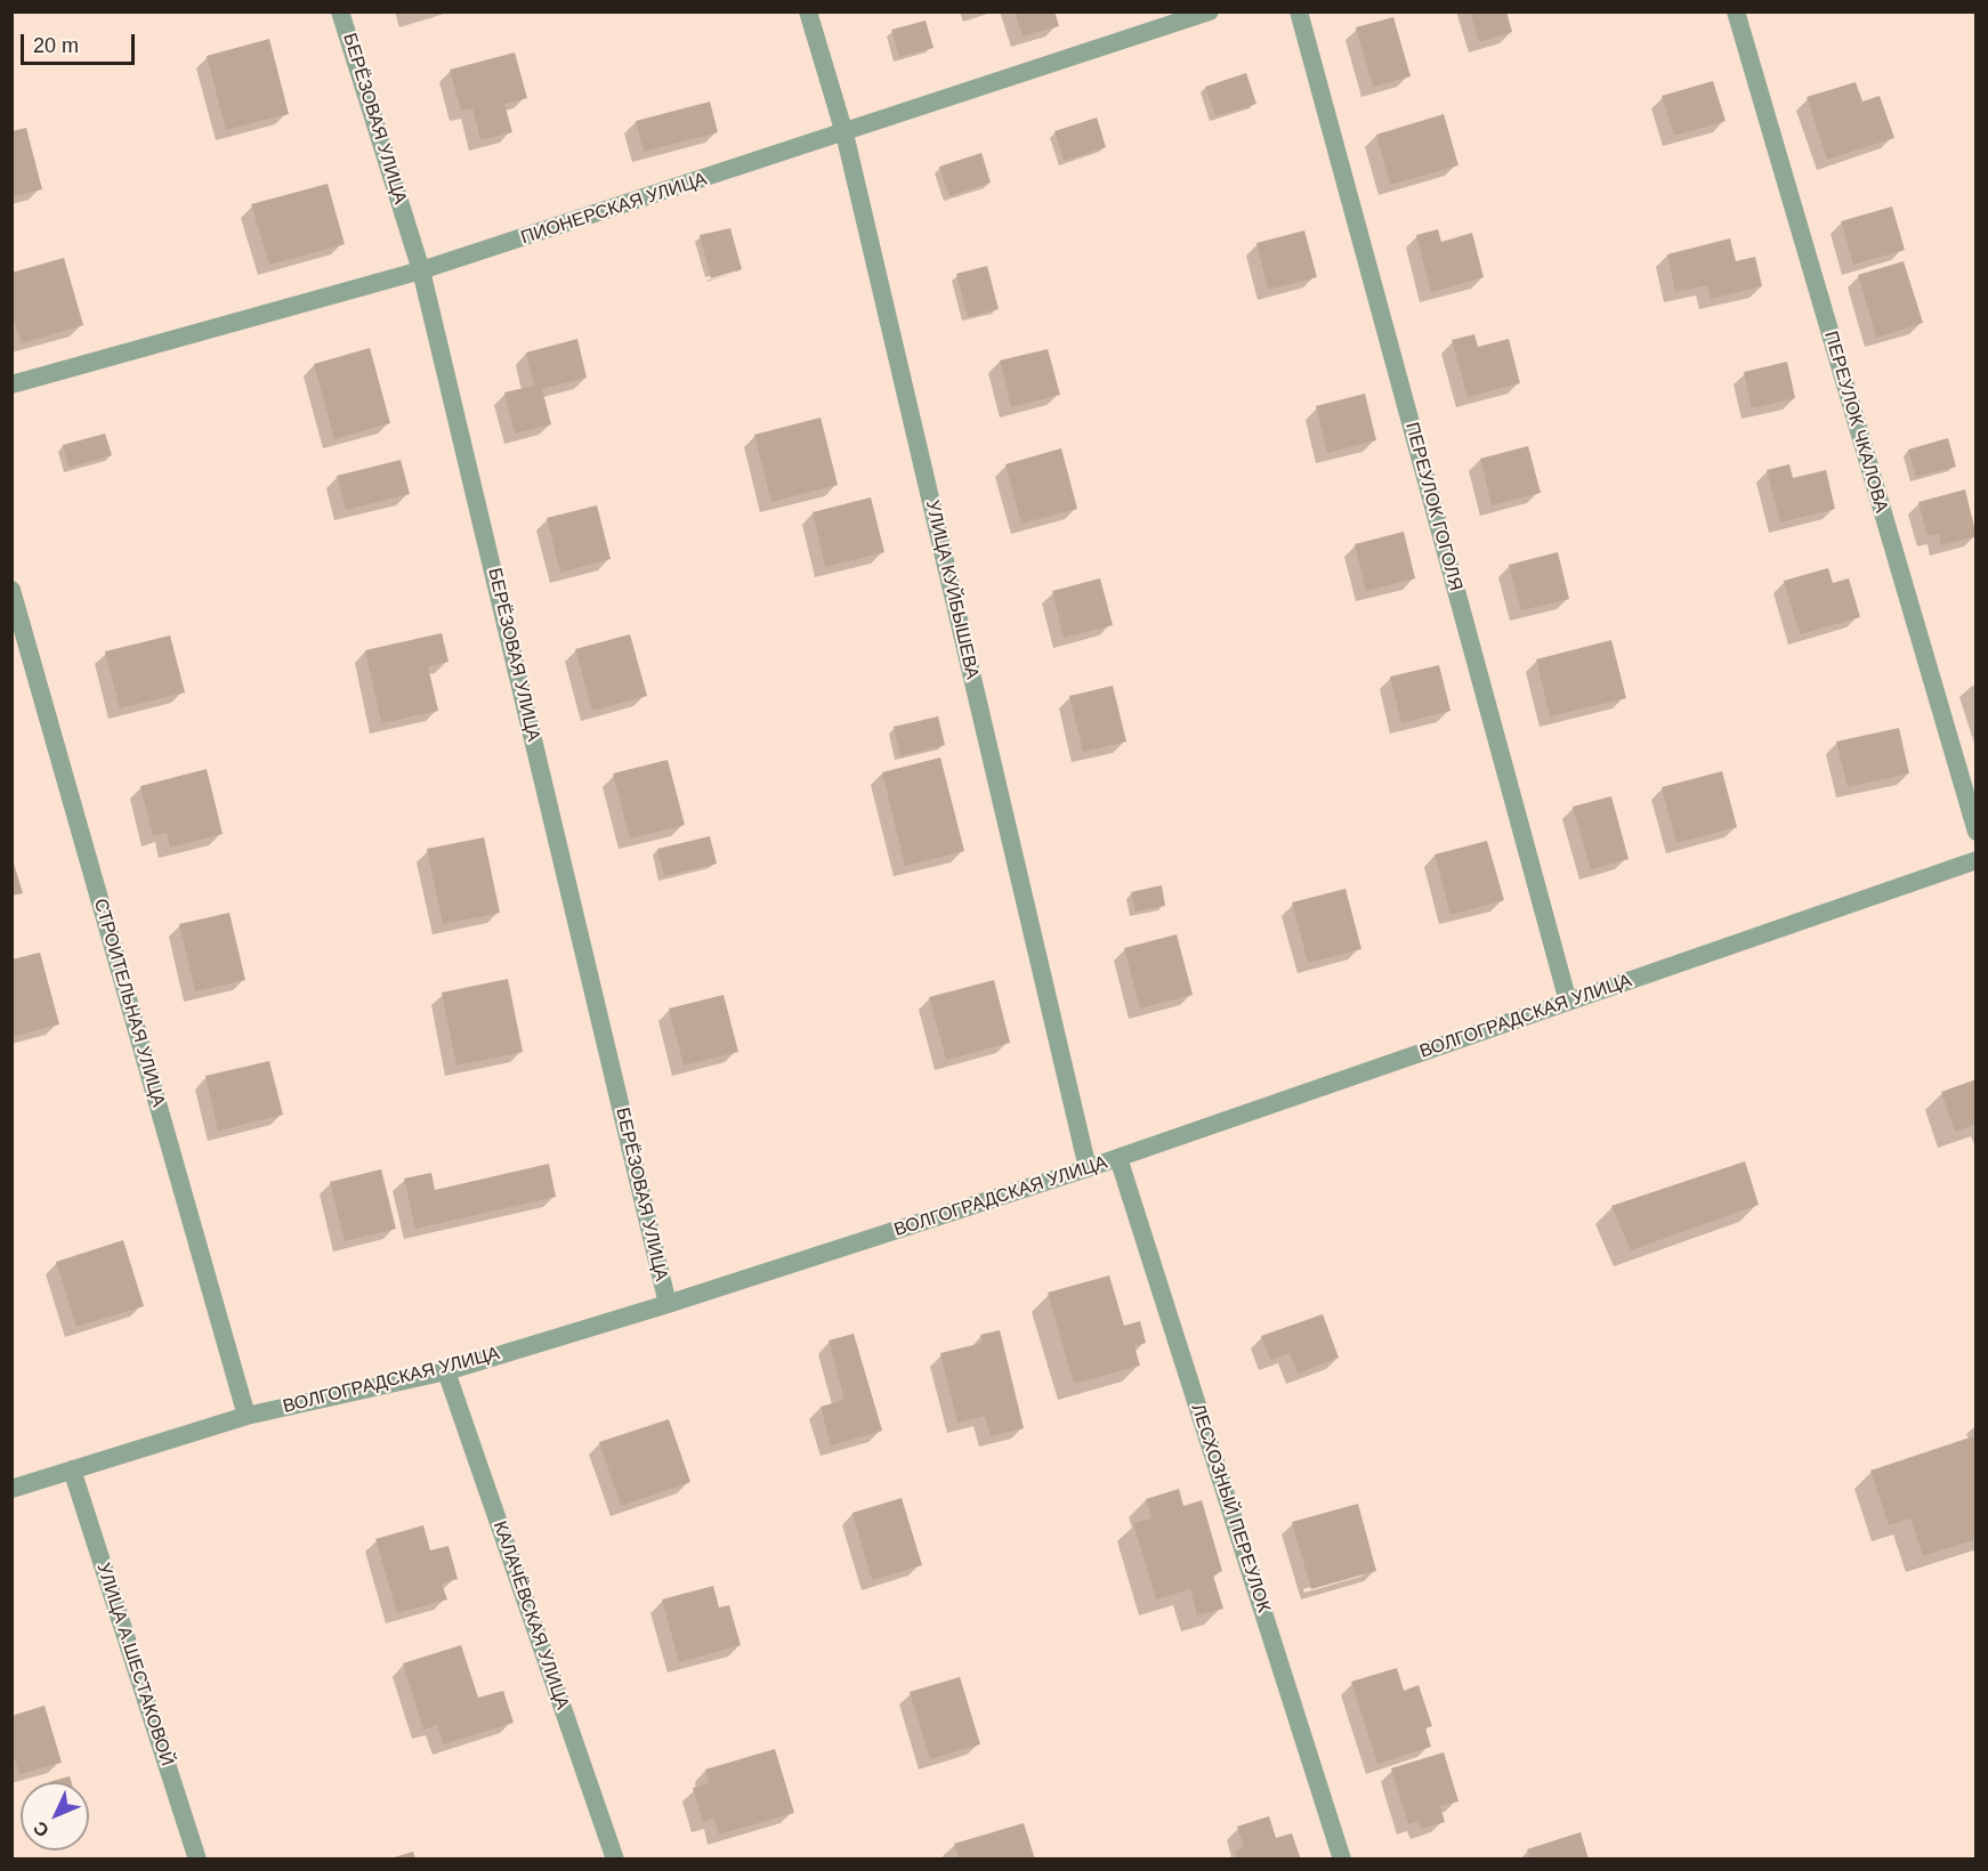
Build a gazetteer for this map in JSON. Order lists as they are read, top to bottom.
{
  "streets": {
    "street": [
      "БЕРЁЗОВАЯ УЛИЦА",
      "ПИОНЕРСКАЯ УЛИЦА",
      "ПЕРЕУЛОК ЧКАЛОВА",
      "ПЕРЕУЛОК ГОГОЛЯ",
      "УЛИЦА КУЙБЫШЕВА",
      "СТРОИТЕЛЬНАЯ УЛИЦА",
      "ВОЛГОГРАДСКАЯ УЛИЦА",
      "ЛЕСХОЗНЫЙ ПЕРЕУЛОК",
      "КАЛАЧЁВСКАЯ УЛИЦА",
      "УЛИЦА А.ШЕСТАКОВОЙ"
    ]
  },
  "crossings": [
    ["БЕРЁЗОВАЯ УЛИЦА", "ПИОНЕРСКАЯ УЛИЦА"],
    ["БЕРЁЗОВАЯ УЛИЦА", "ВОЛГОГРАДСКАЯ УЛИЦА"],
    ["ПИОНЕРСКАЯ УЛИЦА", "УЛИЦА КУЙБЫШЕВА"],
    ["ПЕРЕУЛОК ГОГОЛЯ", "ВОЛГОГРАДСКАЯ УЛИЦА"],
    ["УЛИЦА КУЙБЫШЕВА", "ВОЛГОГРАДСКАЯ УЛИЦА"],
    ["СТРОИТЕЛЬНАЯ УЛИЦА", "ВОЛГОГРАДСКАЯ УЛИЦА"],
    ["ВОЛГОГРАДСКАЯ УЛИЦА", "ЛЕСХОЗНЫЙ ПЕРЕУЛОК"],
    ["ВОЛГОГРАДСКАЯ УЛИЦА", "КАЛАЧЁВСКАЯ УЛИЦА"],
    ["ВОЛГОГРАДСКАЯ УЛИЦА", "УЛИЦА А.ШЕСТАКОВОЙ"]
  ],
  "scale_bar": "20 m",
  "north": "bottom left"
}
